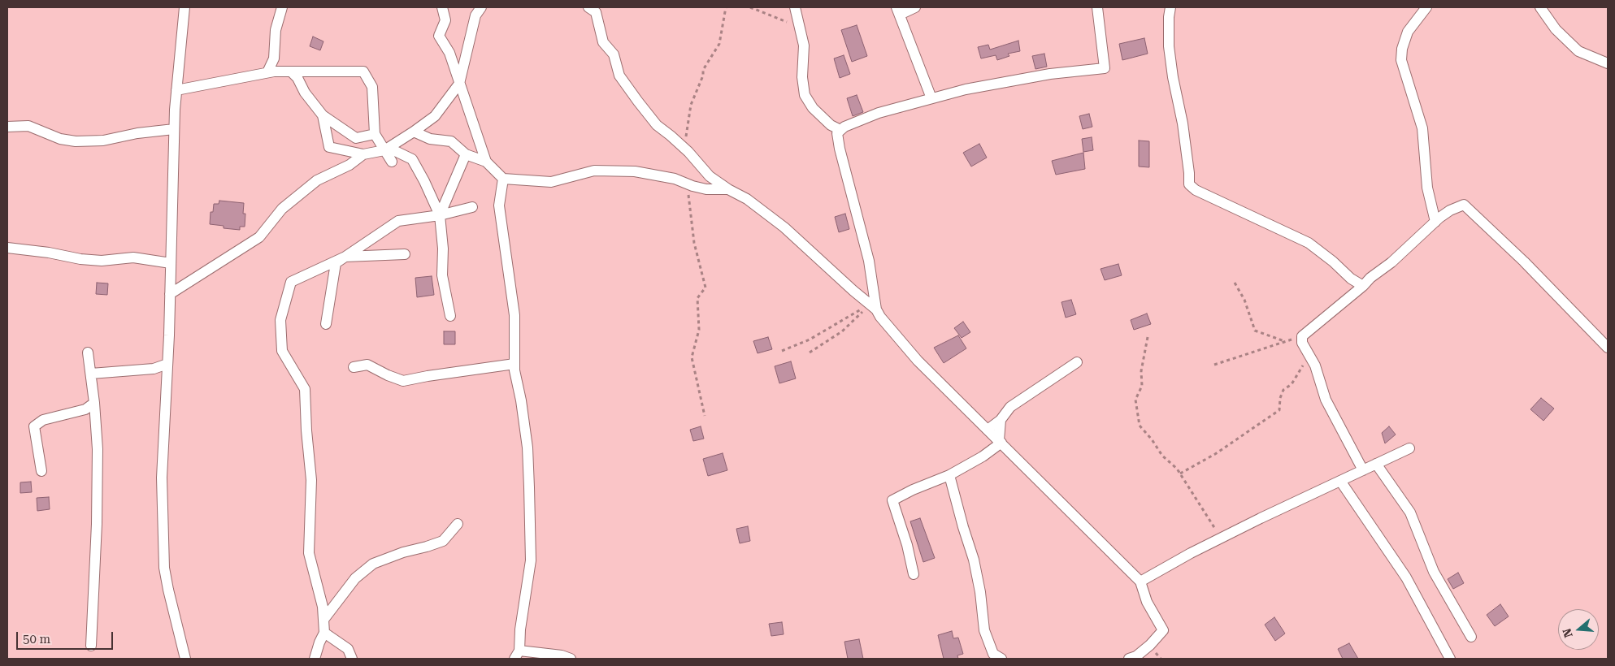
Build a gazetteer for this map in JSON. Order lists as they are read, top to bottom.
{
  "scale_bar": "50 m",
  "north": "left"
}
